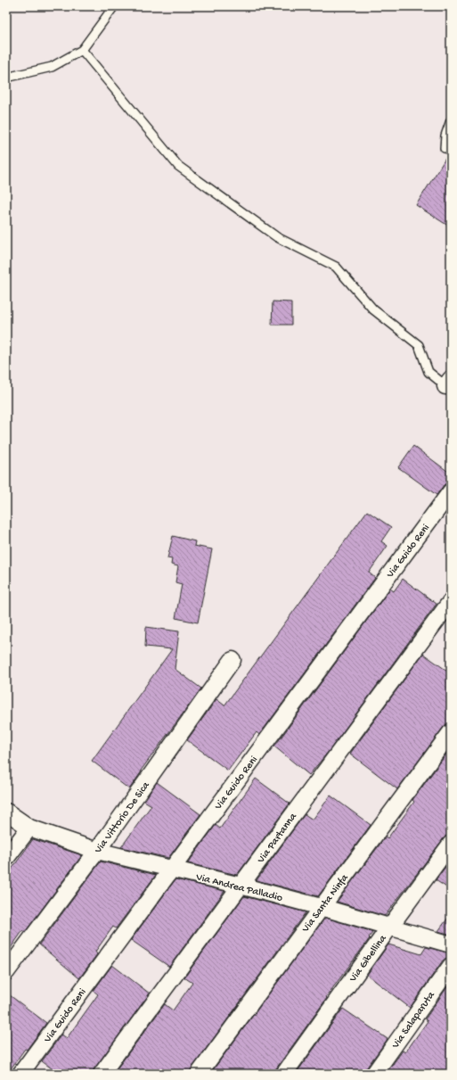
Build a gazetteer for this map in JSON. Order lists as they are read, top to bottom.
{
  "streets": {
    "street": [
      "Via Guido Reni",
      "Via Vittorio De Sica",
      "Via Partanna",
      "Via Andrea Palladio",
      "Via Santa Ninfa",
      "Via Gibellina",
      "Via Salaparuta"
    ]
  },
  "crossings": [
    ["Via Guido Reni", "Via Andrea Palladio"],
    ["Via Vittorio De Sica", "Via Andrea Palladio"],
    ["Via Partanna", "Via Andrea Palladio"],
    ["Via Andrea Palladio", "Via Santa Ninfa"],
    ["Via Andrea Palladio", "Via Gibellina"]
  ]
}
